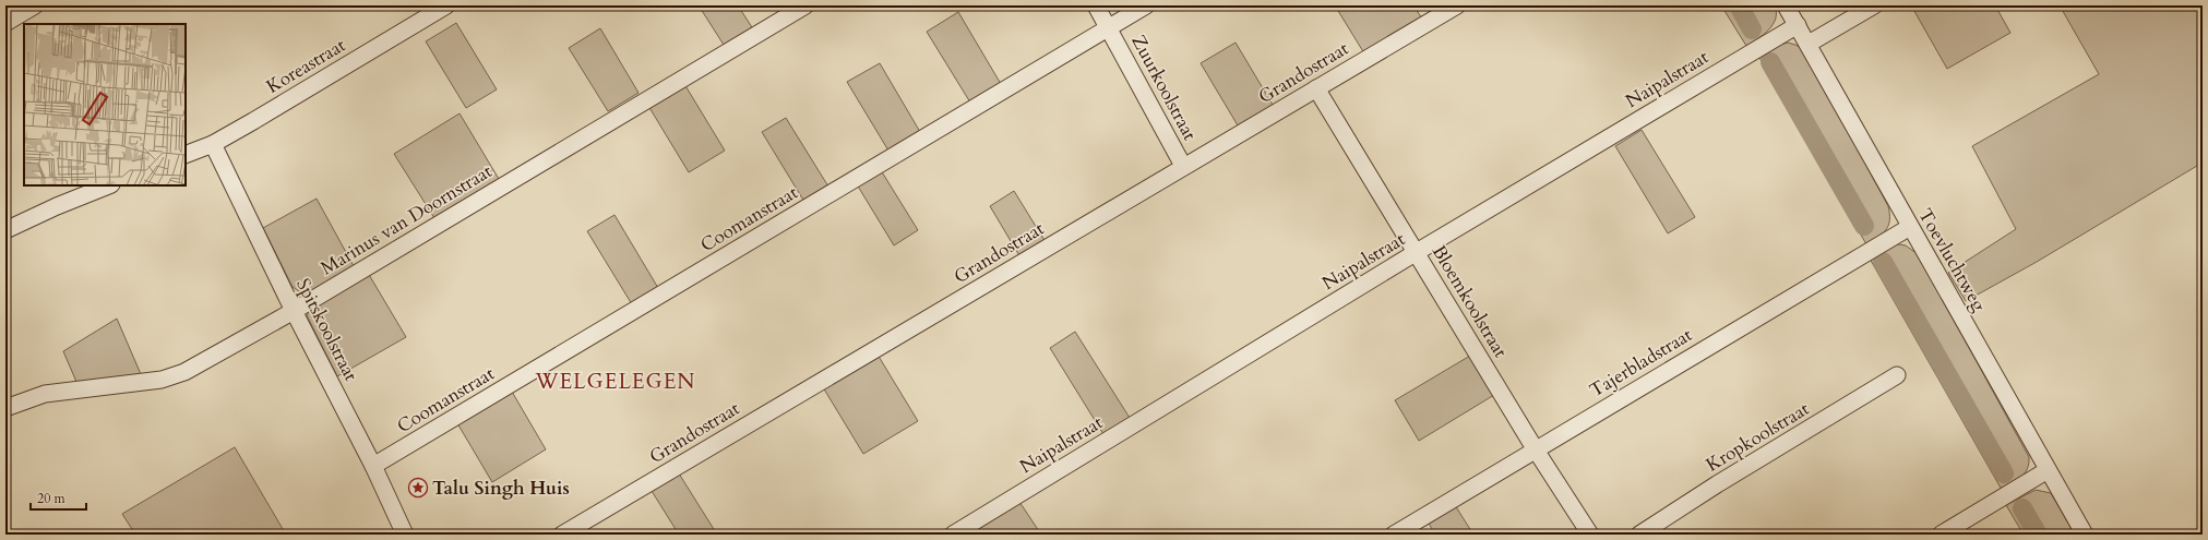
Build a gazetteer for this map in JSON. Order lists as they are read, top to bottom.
{
  "streets": {
    "street": [
      "Koreastraat",
      "Grandostraat",
      "Naipalstraat",
      "Zuurkoolstraat",
      "Coomanstraat",
      "Marinus van Doornstraat",
      "Toevluchtweg",
      "Bloemkoolstraat",
      "Spitskoolstraat",
      "Tajerbladstraat",
      "Kropkoolstraat"
    ]
  },
  "crossings": [
    ["Koreastraat", "Spitskoolstraat"],
    ["Grandostraat", "Zuurkoolstraat"],
    ["Grandostraat", "Bloemkoolstraat"],
    ["Naipalstraat", "Toevluchtweg"],
    ["Naipalstraat", "Bloemkoolstraat"],
    ["Zuurkoolstraat", "Coomanstraat"],
    ["Coomanstraat", "Spitskoolstraat"],
    ["Marinus van Doornstraat", "Spitskoolstraat"],
    ["Toevluchtweg", "Tajerbladstraat"],
    ["Bloemkoolstraat", "Tajerbladstraat"]
  ],
  "districts": ["WELGELEGEN"],
  "places": {
    "place": ["Talu Singh Huis"]
  },
  "scale_bar": "20 m"
}
